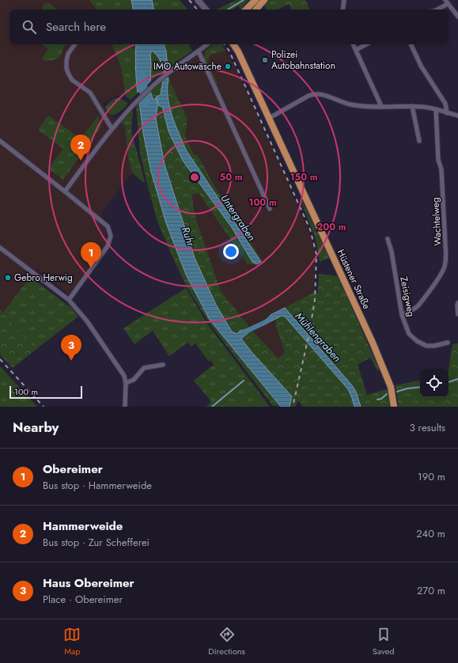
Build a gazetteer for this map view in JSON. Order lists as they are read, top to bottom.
{
  "streets": {
    "main road": ["Hüstener Straße"],
    "street": ["Wachtelweg", "Zeisigweg"]
  },
  "crossings": [
    ["Wachtelweg", "Zeisigweg"]
  ],
  "water": ["Untergraben", "Ruhr", "Mühlengraben"],
  "places": ["Polizei Autobahnstation", "IMO Autowäsche", "Gebro Herwig"],
  "scale_bar": "100 m",
  "page": {
    "search": "Search here",
    "pins": ["2", "1", "3"],
    "scale": "100 m",
    "heading": ["Nearby", "3 results"],
    "list": [
      {
        "mark": "1",
        "name": "Obereimer",
        "note": "Bus stop · Hammerweide",
        "value": "190 m"
      },
      {
        "mark": "2",
        "name": "Hammerweide",
        "note": "Bus stop · Zur Schefferei",
        "value": "240 m"
      },
      {
        "mark": "3",
        "name": "Haus Obereimer",
        "note": "Place · Obereimer",
        "value": "270 m"
      }
    ],
    "nav": ["Map", "Directions", "Saved"]
  },
  "rings": [
    "50 m",
    "150 m",
    "100 m",
    "200 m"
  ]
}
